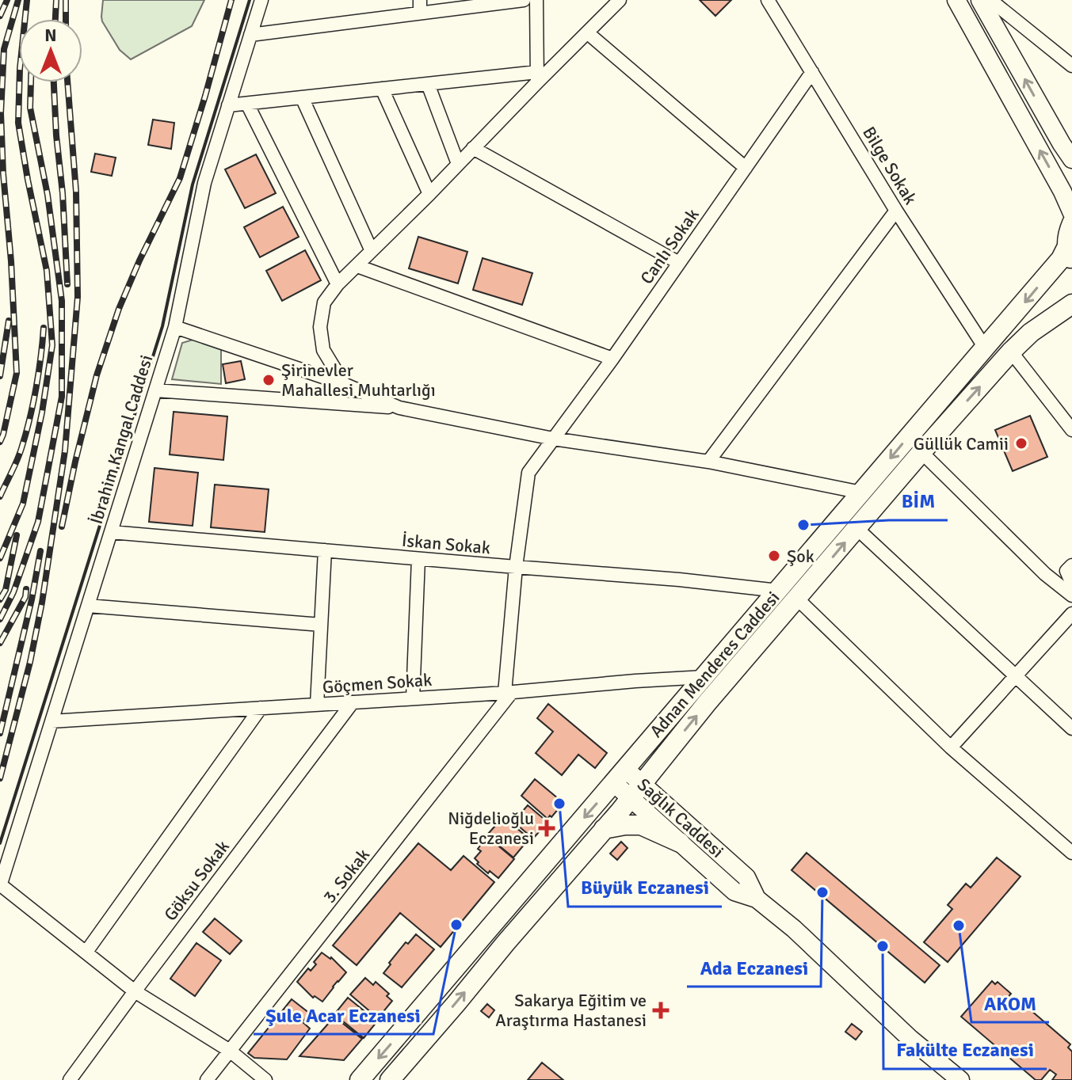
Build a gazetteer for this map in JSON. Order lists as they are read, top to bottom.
{
  "streets": {
    "main road": ["Adnan Menderes Caddesi", "Sağlık Caddesi"],
    "street": [
      "Bilge Sokak",
      "Canlı Sokak",
      "İbrahim Kangal Caddesi",
      "İskan Sokak",
      "Göçmen Sokak",
      "3. Sokak",
      "Göksu Sokak"
    ]
  },
  "crossings": [
    ["Bilge Sokak", "Canlı Sokak"],
    ["Bilge Sokak", "Adnan Menderes Caddesi"],
    ["Canlı Sokak", "İskan Sokak"],
    ["Canlı Sokak", "Göçmen Sokak"],
    ["Canlı Sokak", "3. Sokak"],
    ["İbrahim Kangal Caddesi", "İskan Sokak"],
    ["İbrahim Kangal Caddesi", "Göçmen Sokak"],
    ["İskan Sokak", "Adnan Menderes Caddesi"],
    ["Adnan Menderes Caddesi", "Göçmen Sokak"],
    ["Adnan Menderes Caddesi", "Sağlık Caddesi"],
    ["Göçmen Sokak", "3. Sokak"],
    ["Göçmen Sokak", "Göksu Sokak"]
  ],
  "places": {
    "other": [
      "Şirinevler Mahallesi Muhtarlığı",
      "Güllük Camii",
      "BİM",
      "Şok",
      "Büyük Eczanesi",
      "Ada Eczanesi",
      "Şule Acar Eczanesi",
      "AKOM",
      "Fakülte Eczanesi"
    ],
    "health": ["Niğdelioğlu Eczanesi", "Sakarya Eğitim ve Araştırma Hastanesi"]
  },
  "north": "top"
}
